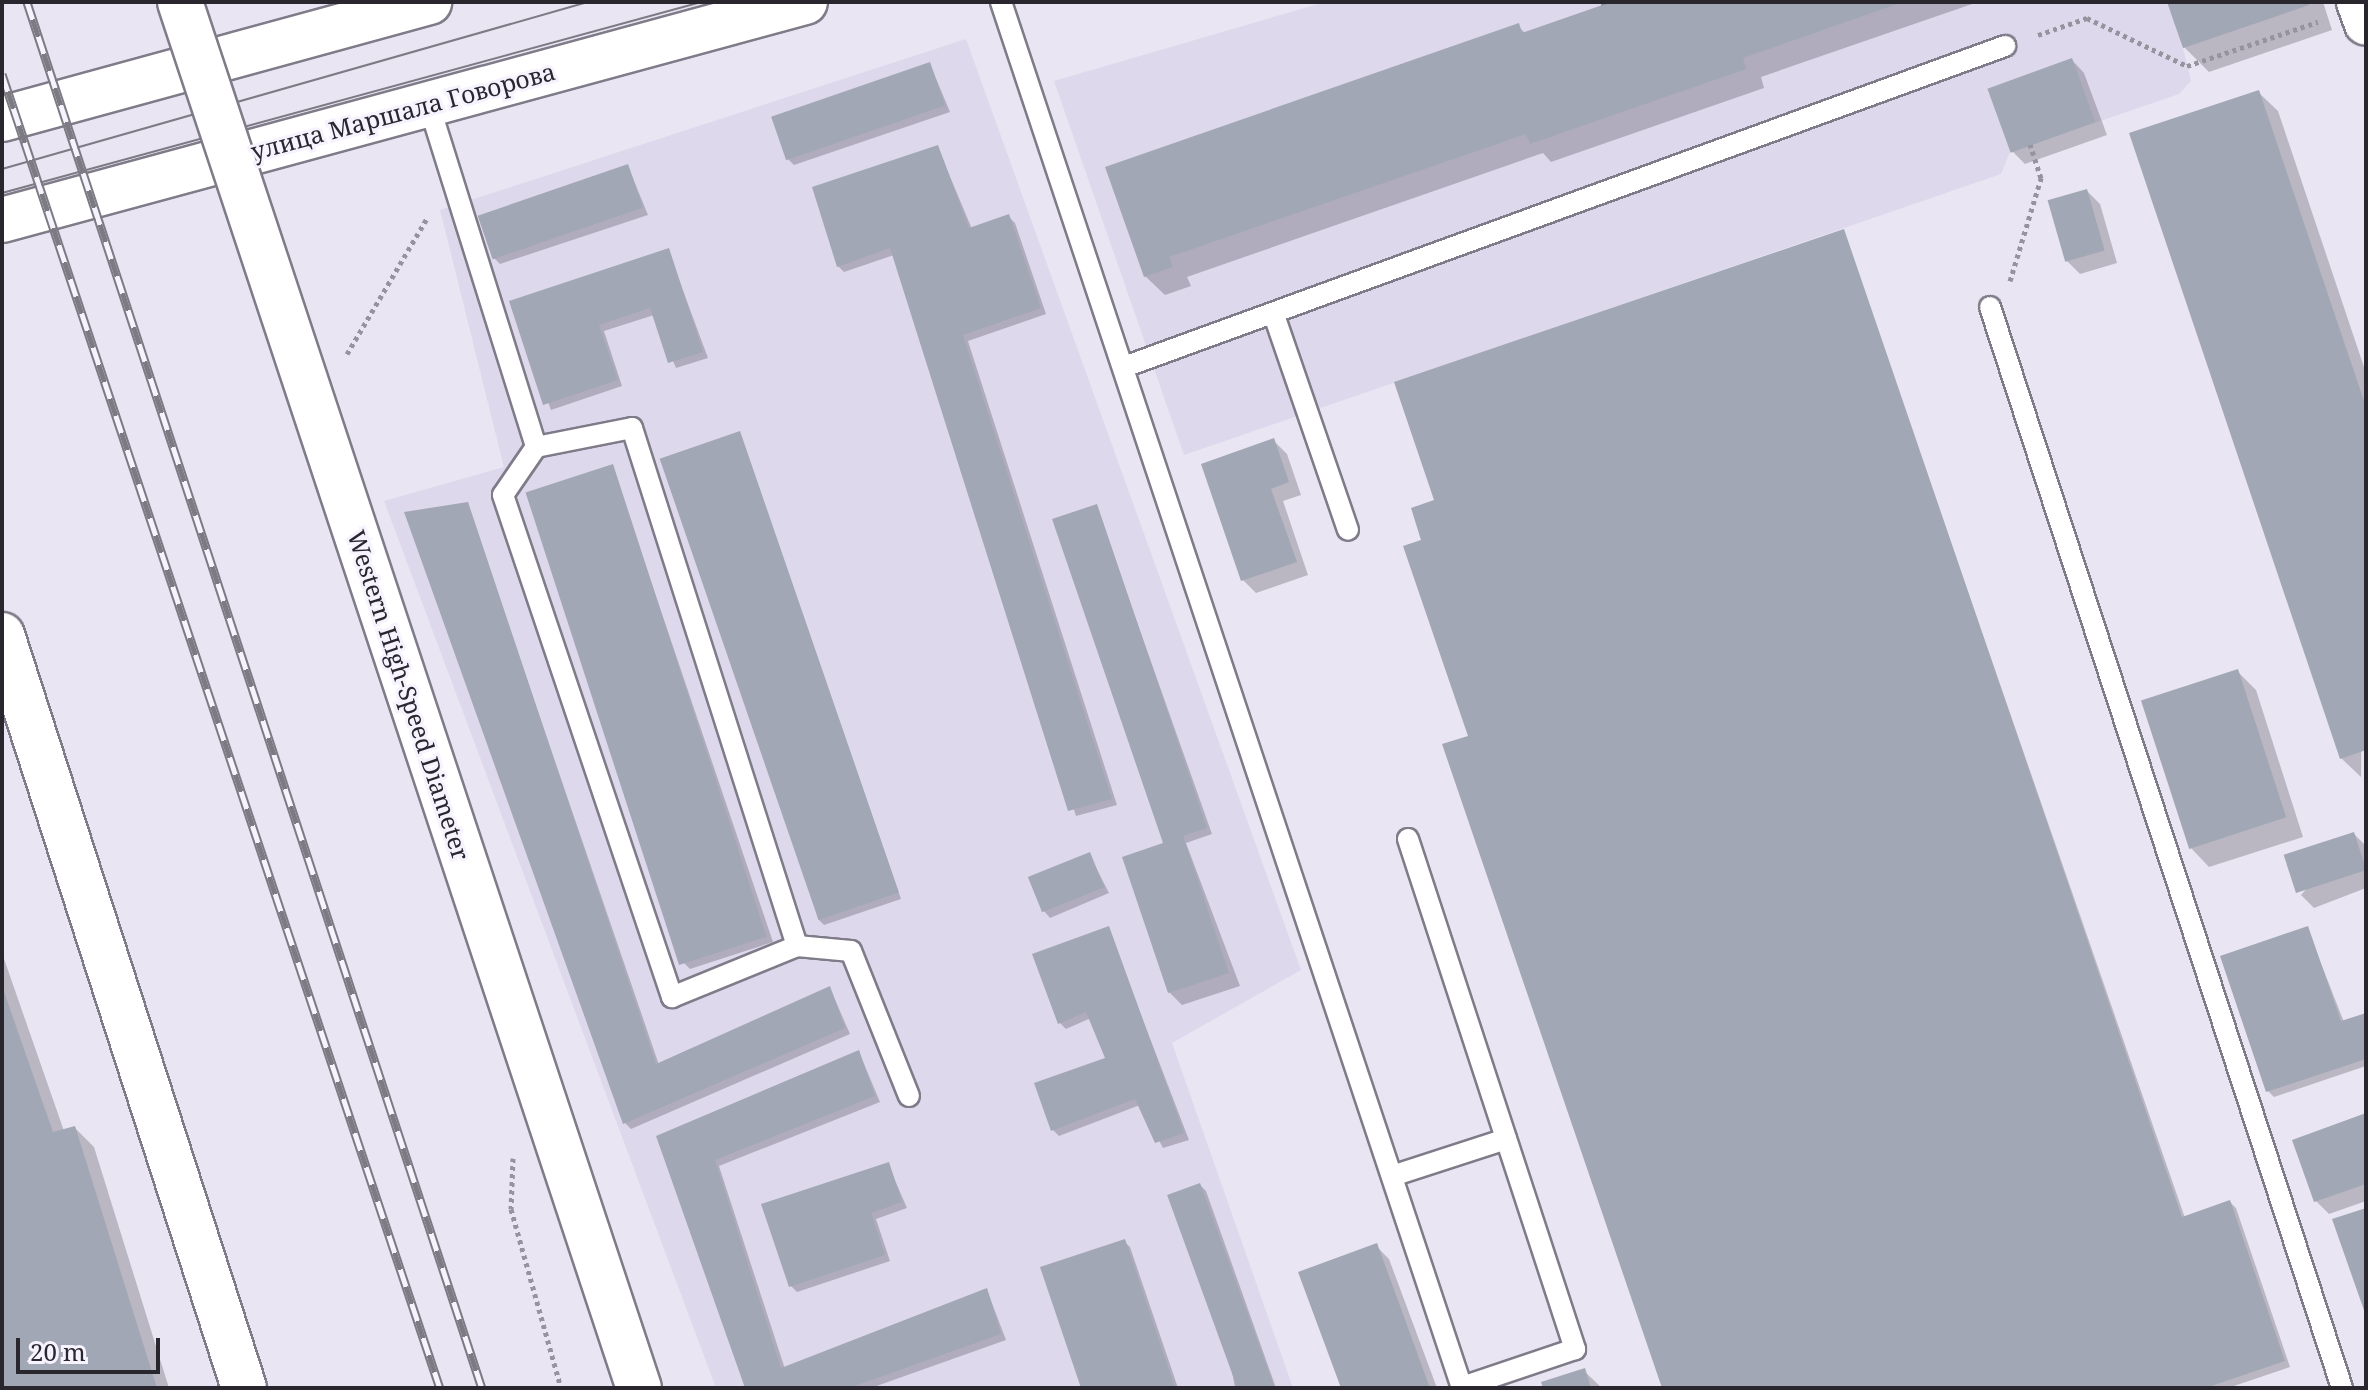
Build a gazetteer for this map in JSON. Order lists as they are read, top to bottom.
{
  "streets": {
    "main road": ["улица Маршала Говорова", "Western High-Speed Diameter"]
  },
  "scale_bar": "20 m"
}
